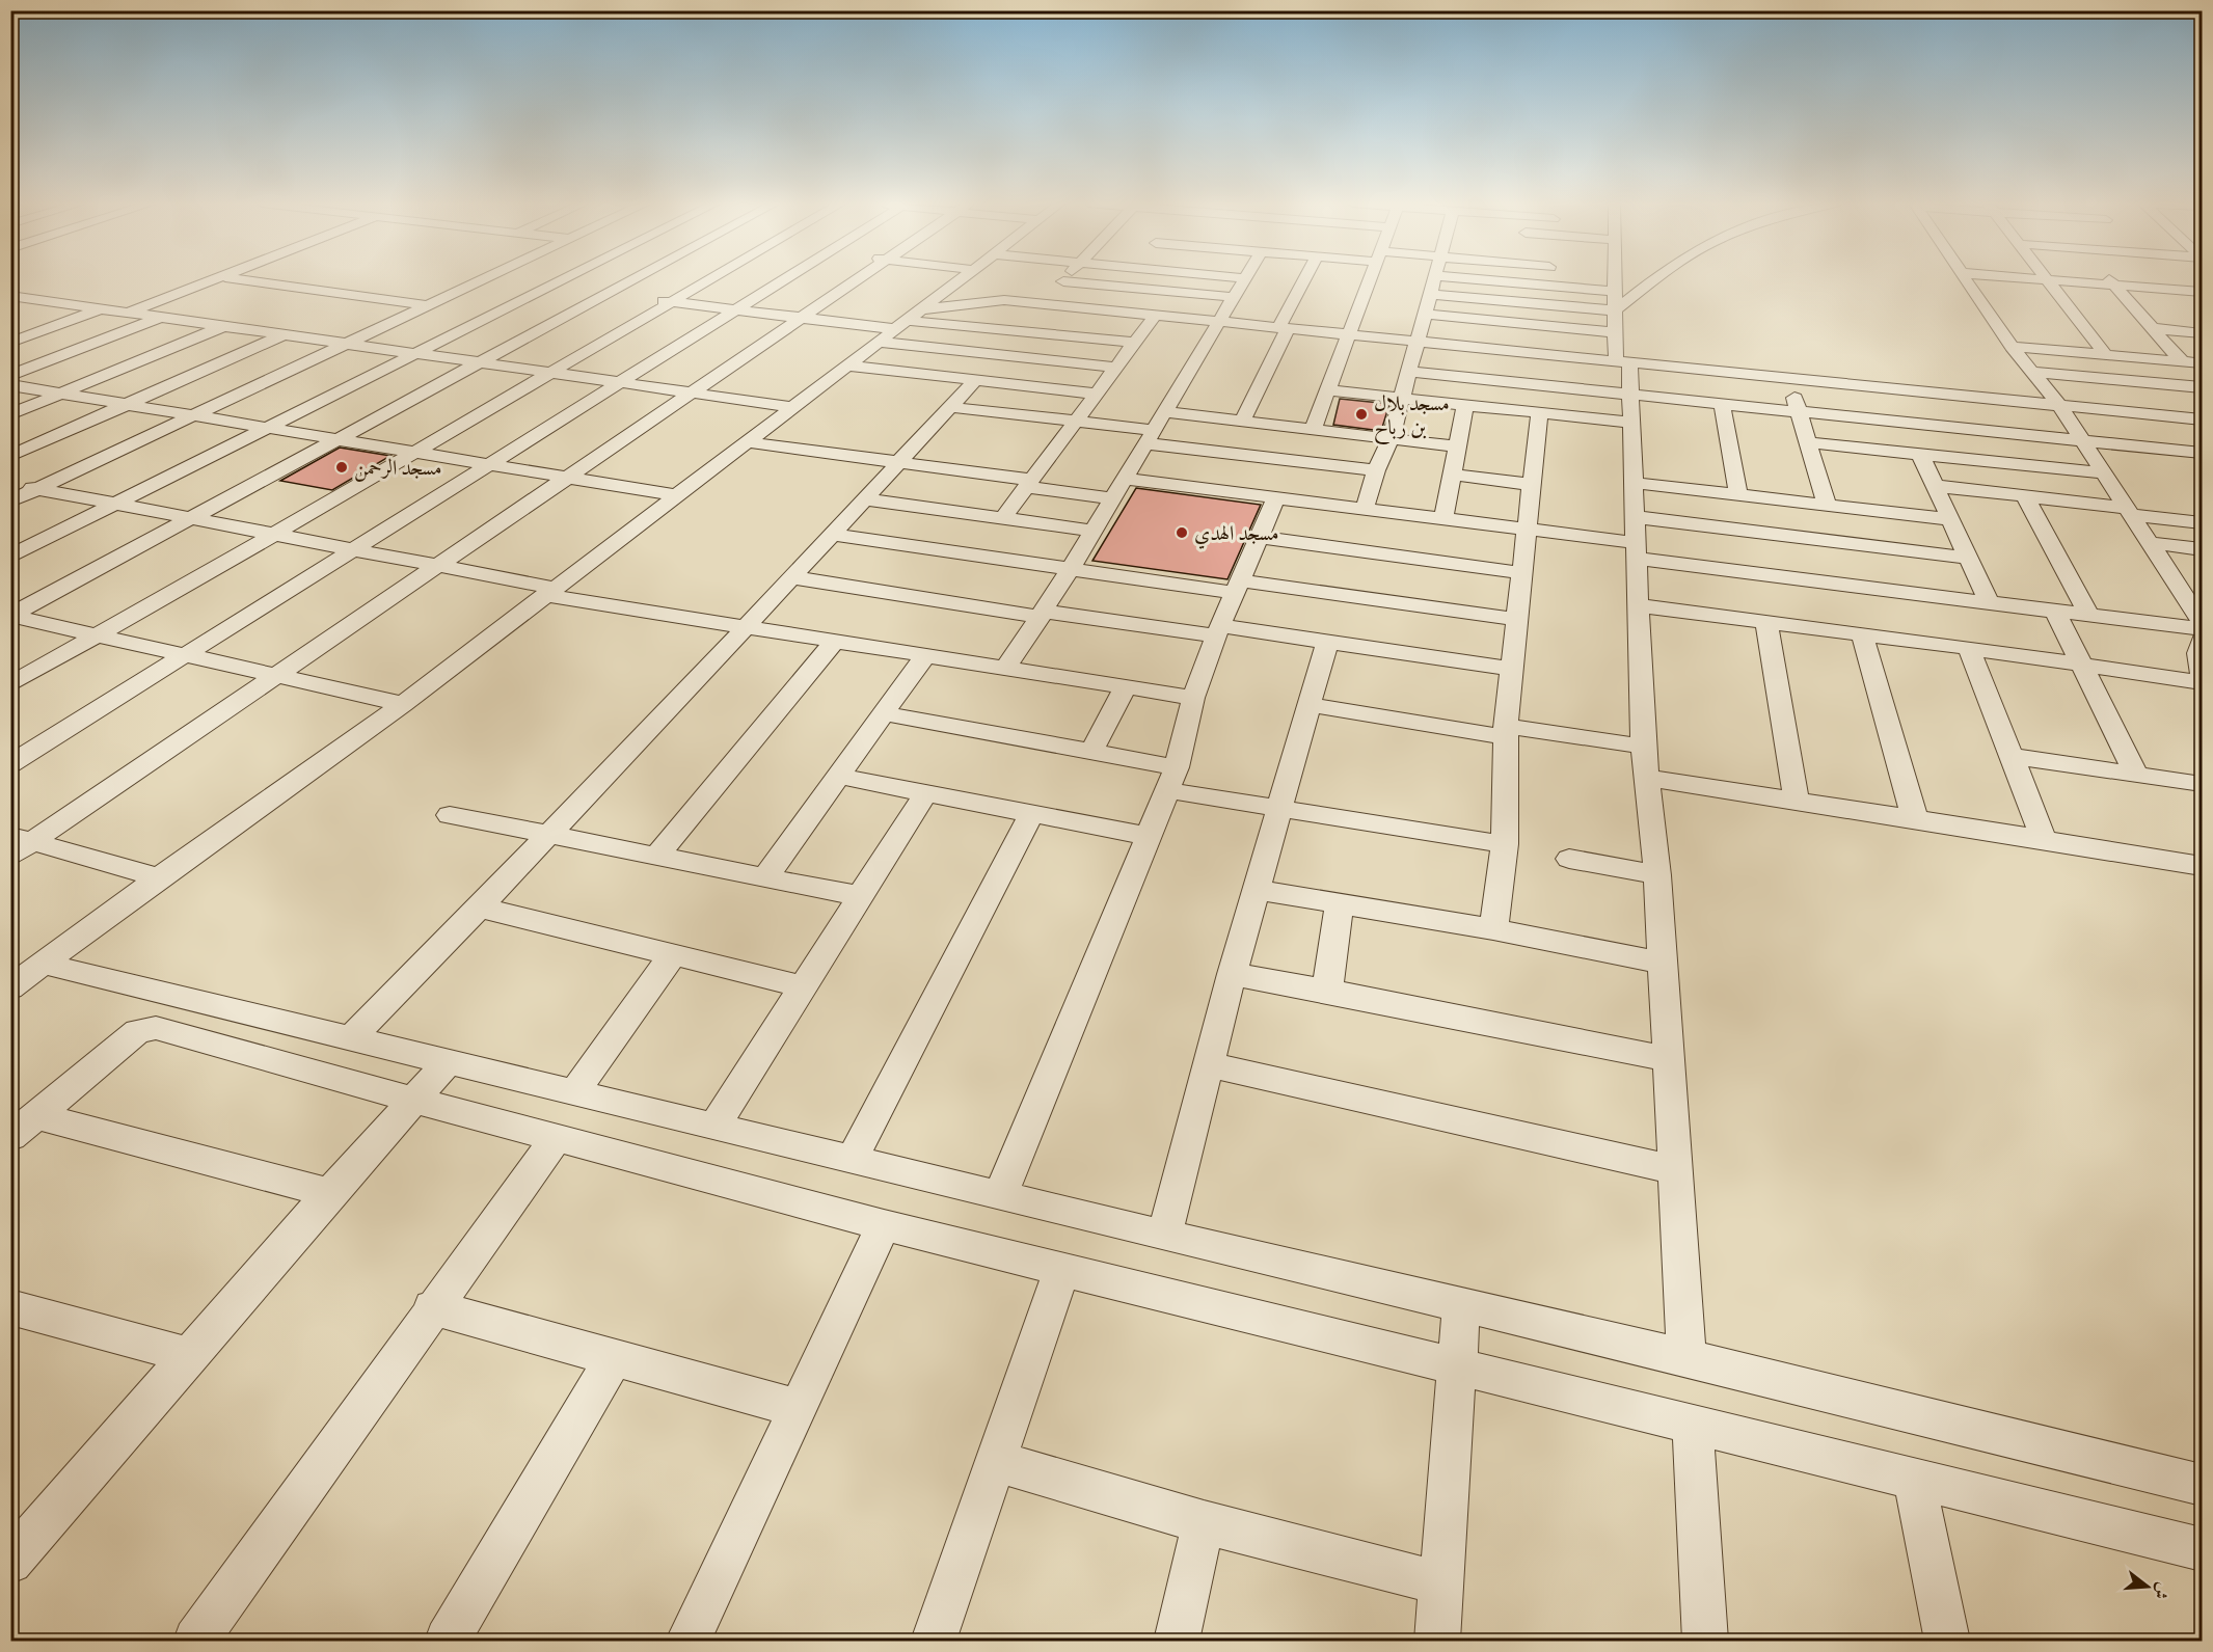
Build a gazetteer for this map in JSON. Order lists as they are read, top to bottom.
{
  "places": ["مسجد بلال بن رباح", "مسجد الرحمن", "مسجد الهدي"],
  "north": "right"
}
